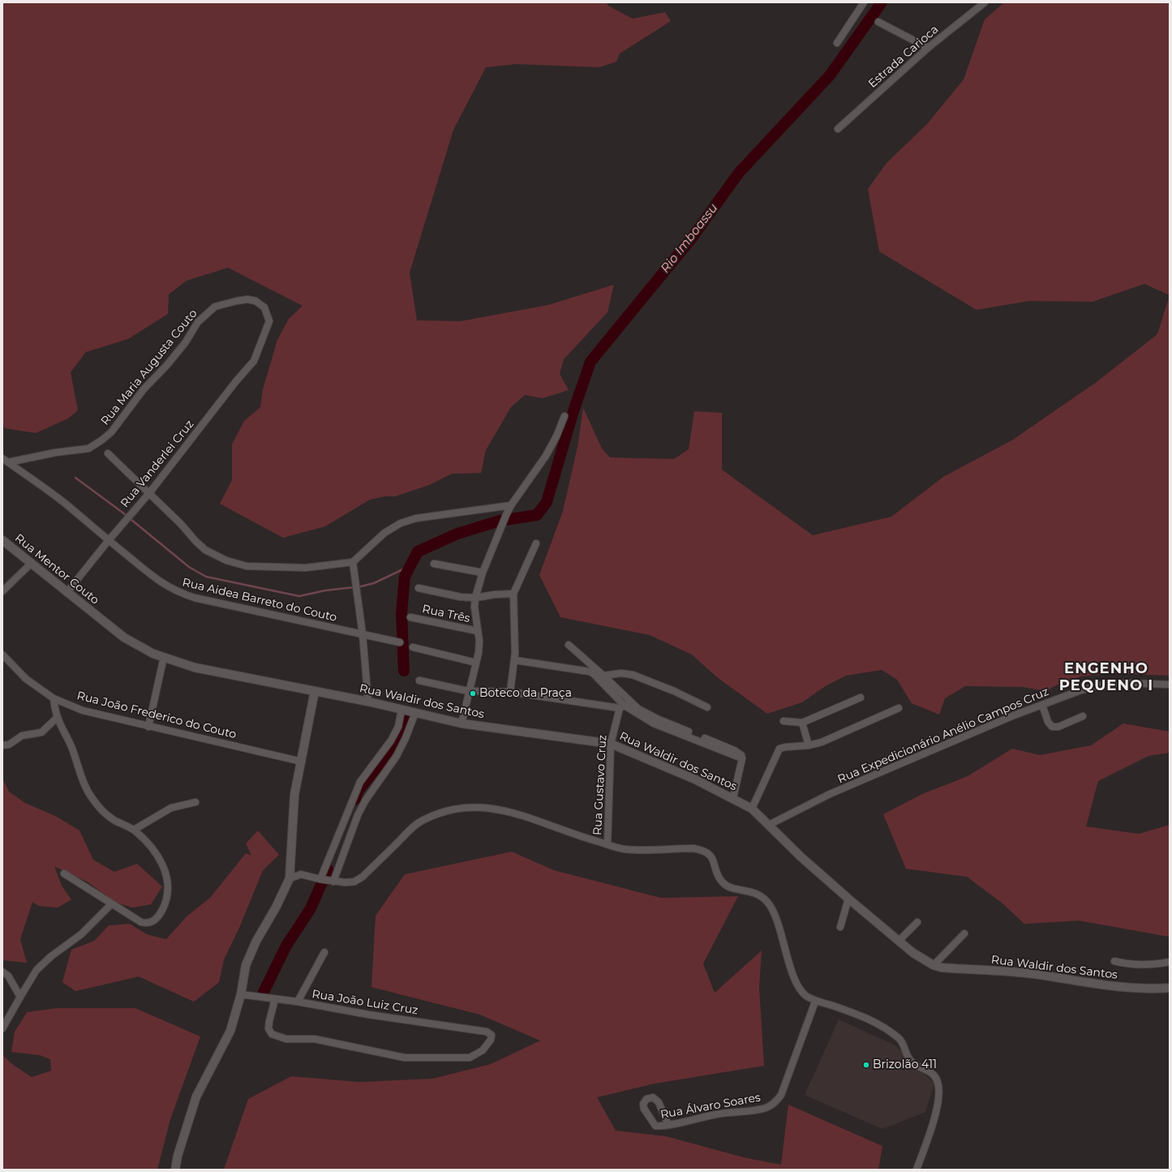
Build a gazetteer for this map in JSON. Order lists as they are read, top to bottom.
{
  "streets": {
    "street": [
      "Estrada Carioca",
      "Rua Maria Augusta Couto",
      "Rua Vanderlei Cruz",
      "Rua Mentor Couto",
      "Rua Aidea Barreto do Couto",
      "Rua Três",
      "Rua Waldir dos Santos",
      "Rua João Frederico do Couto",
      "Rua Expedicionário Anélio Campos Cruz",
      "Rua Gustavo Cruz",
      "Rua João Luiz Cruz",
      "Rua Álvaro Soares"
    ]
  },
  "crossings": [
    ["Rua Maria Augusta Couto", "Rua Vanderlei Cruz"],
    ["Rua Maria Augusta Couto", "Rua Aidea Barreto do Couto"],
    ["Rua Vanderlei Cruz", "Rua Mentor Couto"],
    ["Rua Vanderlei Cruz", "Rua Aidea Barreto do Couto"],
    ["Rua Mentor Couto", "Rua Waldir dos Santos"],
    ["Rua Waldir dos Santos", "Rua Expedicionário Anélio Campos Cruz"],
    ["Rua Waldir dos Santos", "Rua Gustavo Cruz"]
  ],
  "districts": ["ENGENHO PEQUENO I"],
  "water": ["Rio Imboassu"],
  "places": ["Boteco da Praça", "Brizolão 411"]
}
